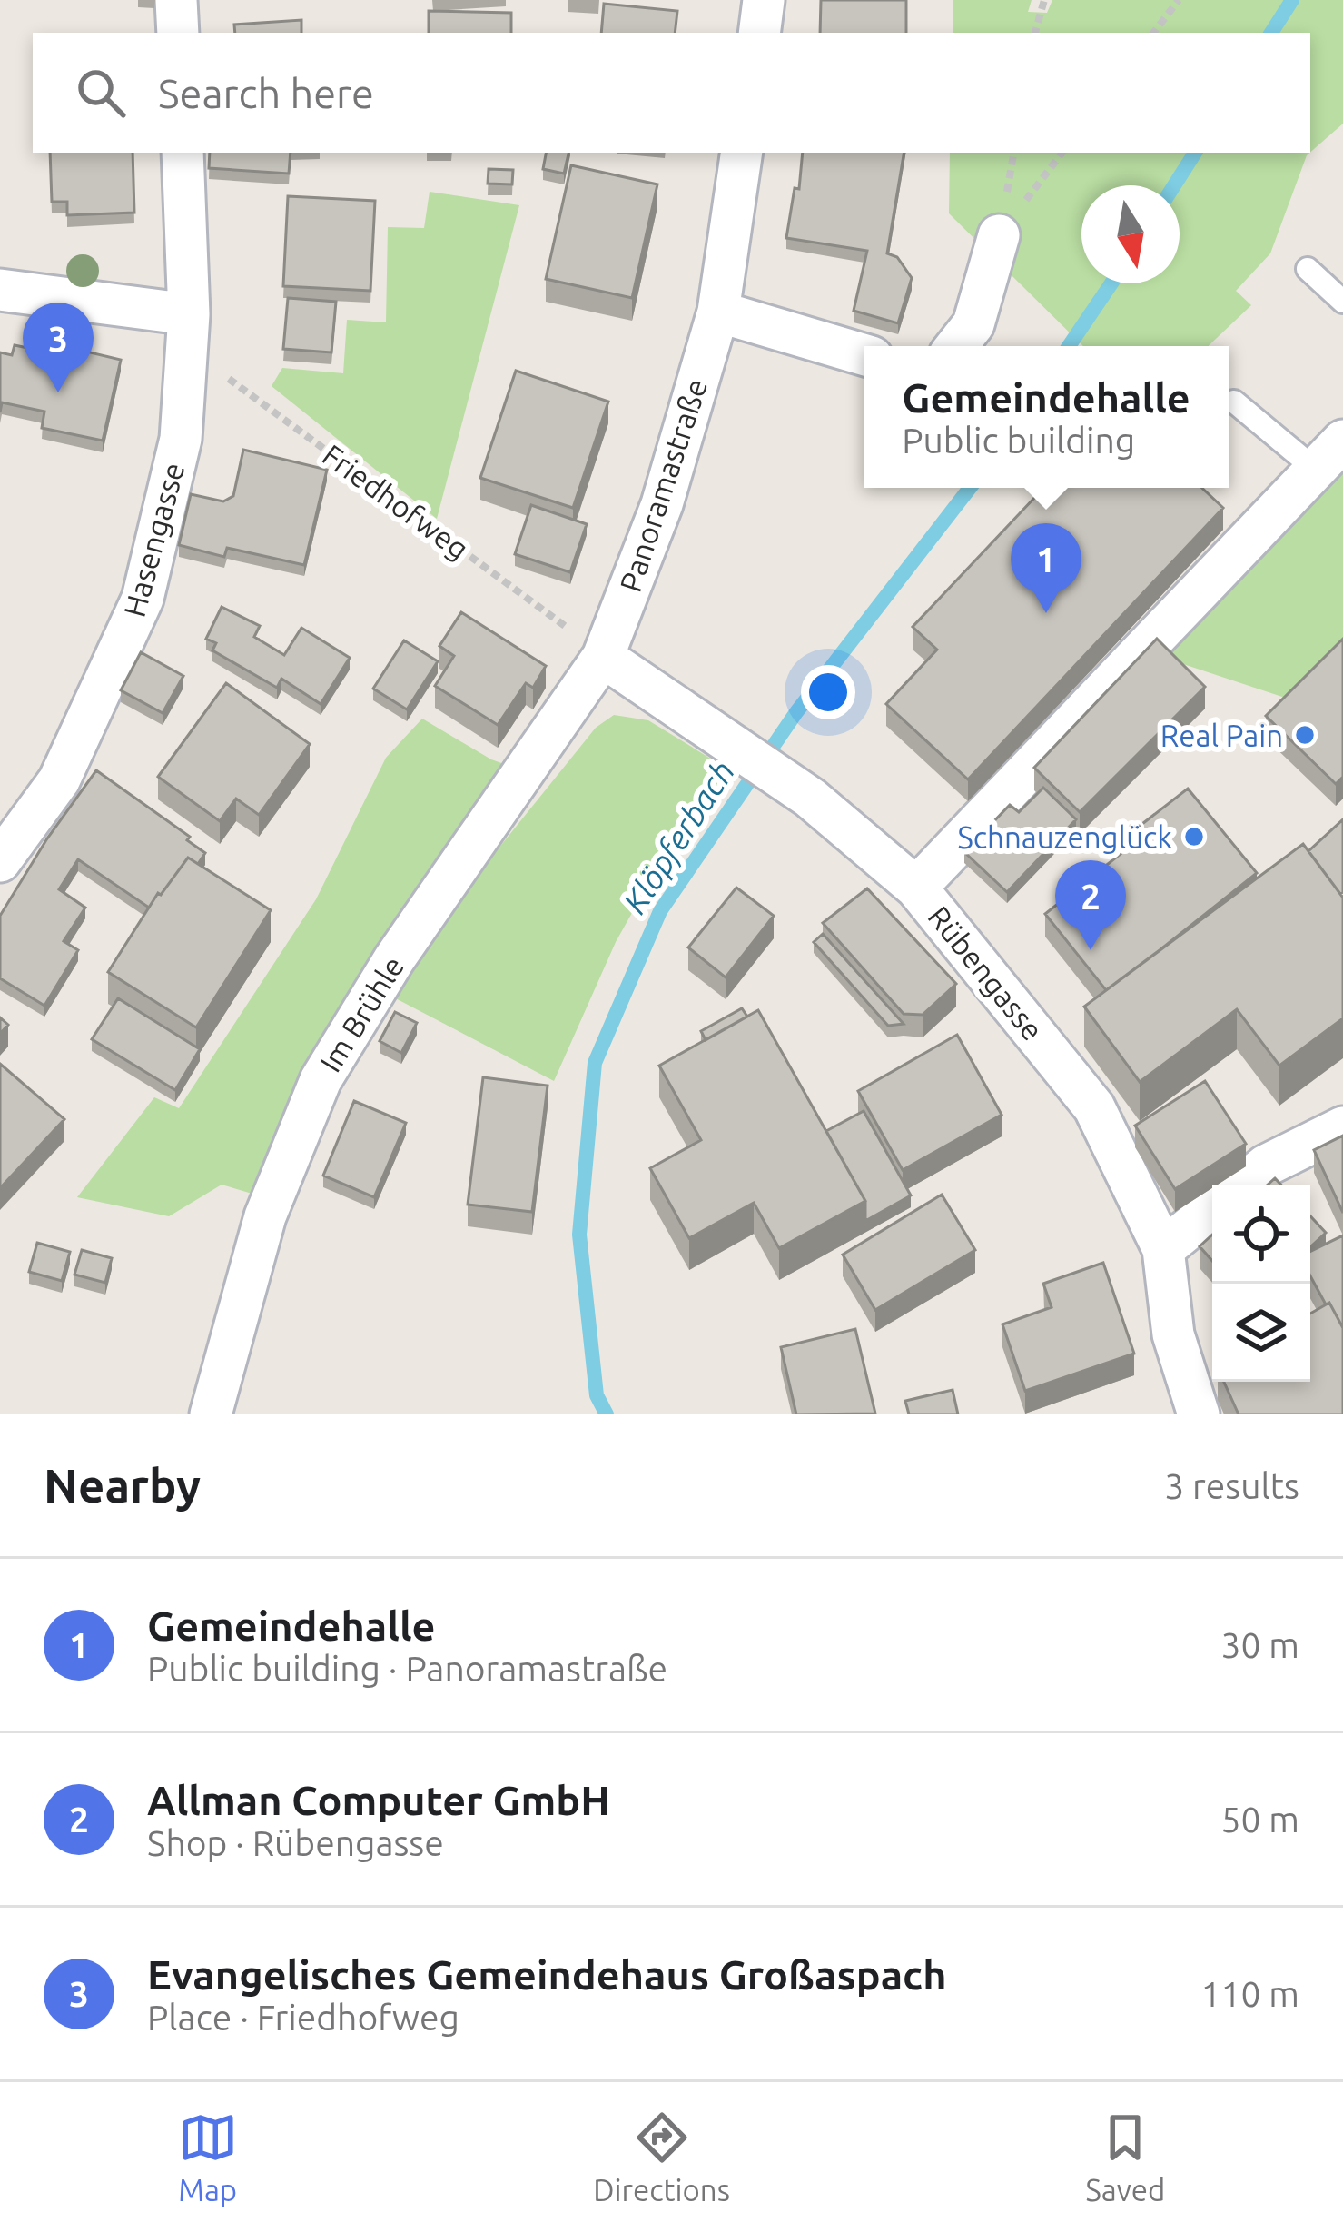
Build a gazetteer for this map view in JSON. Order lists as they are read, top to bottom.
{
  "streets": {
    "street": [
      "Panoramastraße",
      "Hasengasse",
      "Rübengasse",
      "Im Brühle"
    ],
    "path": ["Friedhofweg"]
  },
  "crossings": [
    ["Panoramastraße", "Friedhofweg"],
    ["Panoramastraße", "Rübengasse"],
    ["Panoramastraße", "Im Brühle"],
    ["Friedhofweg", "Hasengasse"],
    ["Friedhofweg", "Rübengasse"],
    ["Friedhofweg", "Im Brühle"],
    ["Rübengasse", "Im Brühle"]
  ],
  "water": ["Klöpferbach"],
  "places": ["Real Pain", "Schnauzenglück"],
  "north": "bottom",
  "page": {
    "search": "Search here",
    "pins": ["3", "1", "2"],
    "popup": ["Gemeindehalle", "Public building"],
    "heading": ["Nearby", "3 results"],
    "list": [
      {
        "mark": "1",
        "name": "Gemeindehalle",
        "note": "Public building · Panoramastraße",
        "value": "30 m"
      },
      {
        "mark": "2",
        "name": "Allman Computer GmbH",
        "note": "Shop · Rübengasse",
        "value": "50 m"
      },
      {
        "mark": "3",
        "name": "Evangelisches Gemeindehaus Großaspach",
        "note": "Place · Friedhofweg",
        "value": "110 m"
      }
    ],
    "nav": ["Map", "Directions", "Saved"]
  }
}
